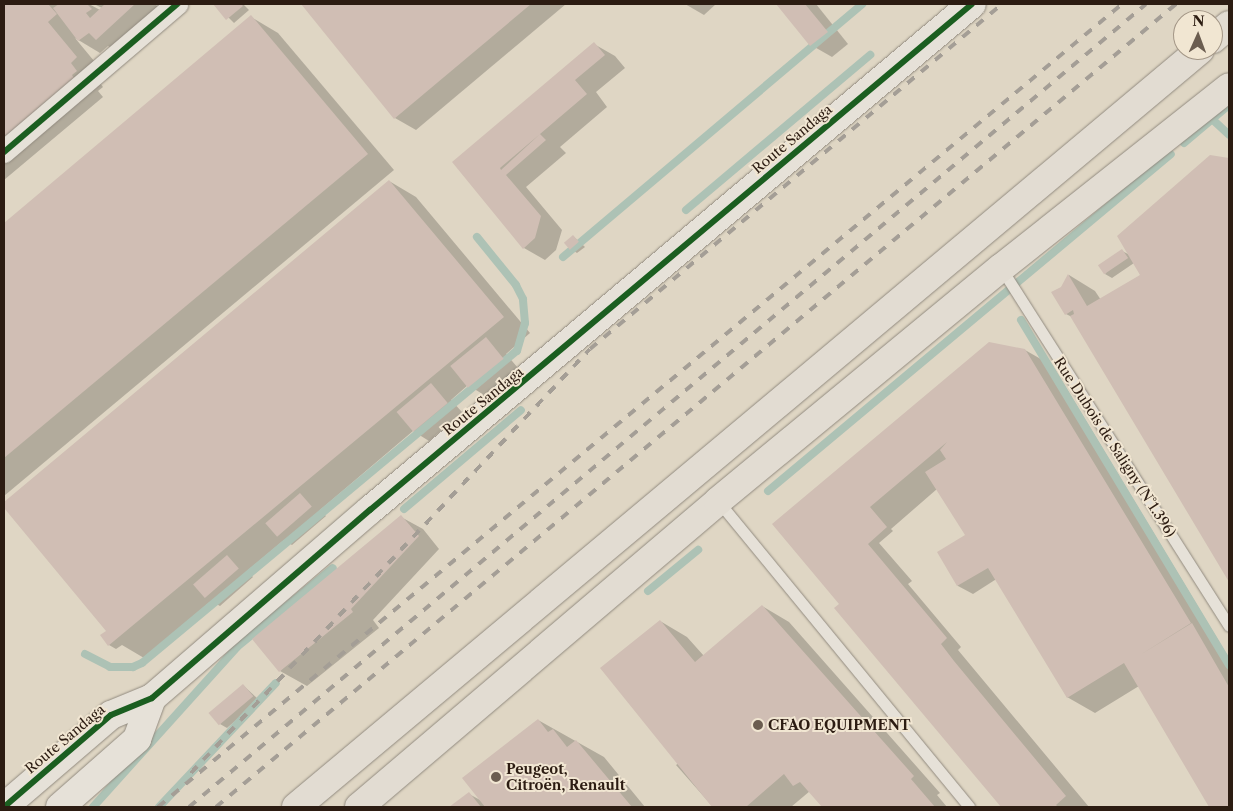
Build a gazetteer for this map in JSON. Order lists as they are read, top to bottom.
{
  "streets": {
    "street": ["Route Sandaga"],
    "lane": ["Rue Dubois de Saligny (N°1.396)"]
  },
  "places": ["CFAO EQUIPMENT", "Peugeot, Citroën, Renault"],
  "north": "top"
}
